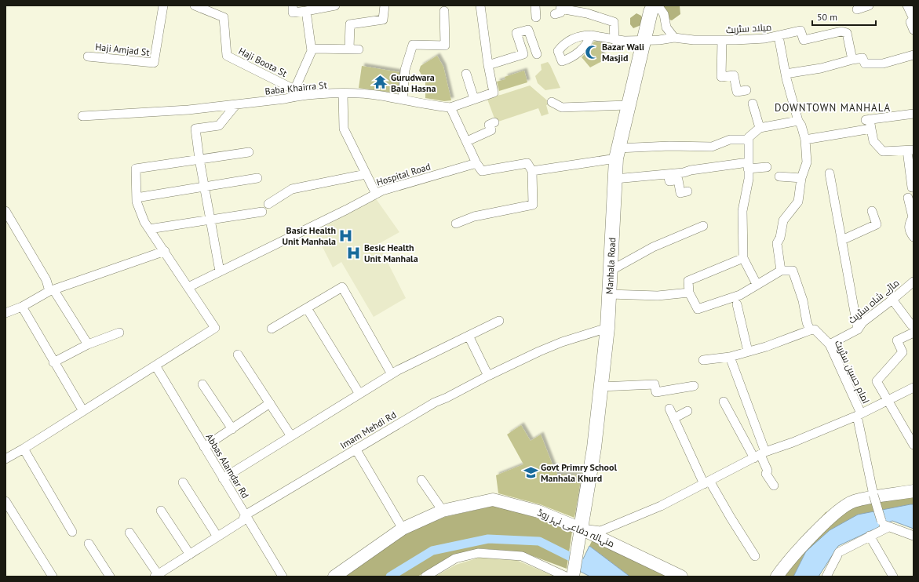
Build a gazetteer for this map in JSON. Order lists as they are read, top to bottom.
{
  "streets": {
    "main road": ["Manhala Road"],
    "street": [
      "میلاد سٹریٹ",
      "Haji Amjad St",
      "Haji Boota St",
      "Baba Khairra St",
      "Hospital Road",
      "ماڑے شاہ سٹریٹ",
      "امام حسین سٹریٹ",
      "Imam Mehdi Rd",
      "Abbas Alamdar Rd",
      "منہالہ دفاعی نہر روڈ"
    ]
  },
  "crossings": [
    ["میلاد سٹریٹ", "Manhala Road"],
    ["Haji Boota St", "Baba Khairra St"],
    ["Manhala Road", "Imam Mehdi Rd"],
    ["Manhala Road", "منہالہ دفاعی نہر روڈ"],
    ["ماڑے شاہ سٹریٹ", "امام حسین سٹریٹ"],
    ["Imam Mehdi Rd", "Abbas Alamdar Rd"]
  ],
  "districts": ["DOWNTOWN MANHALA"],
  "places": {
    "mosque": ["Bazar Wali Masjid"],
    "temple": ["Gurudwara Balu Hasna"],
    "hospital": ["Basic Health Unit Manhala", "Besic Health Unit Manhala"],
    "school or university": ["Govt Primry School Manhala Khurd"]
  },
  "scale_bar": "50 m"
}
